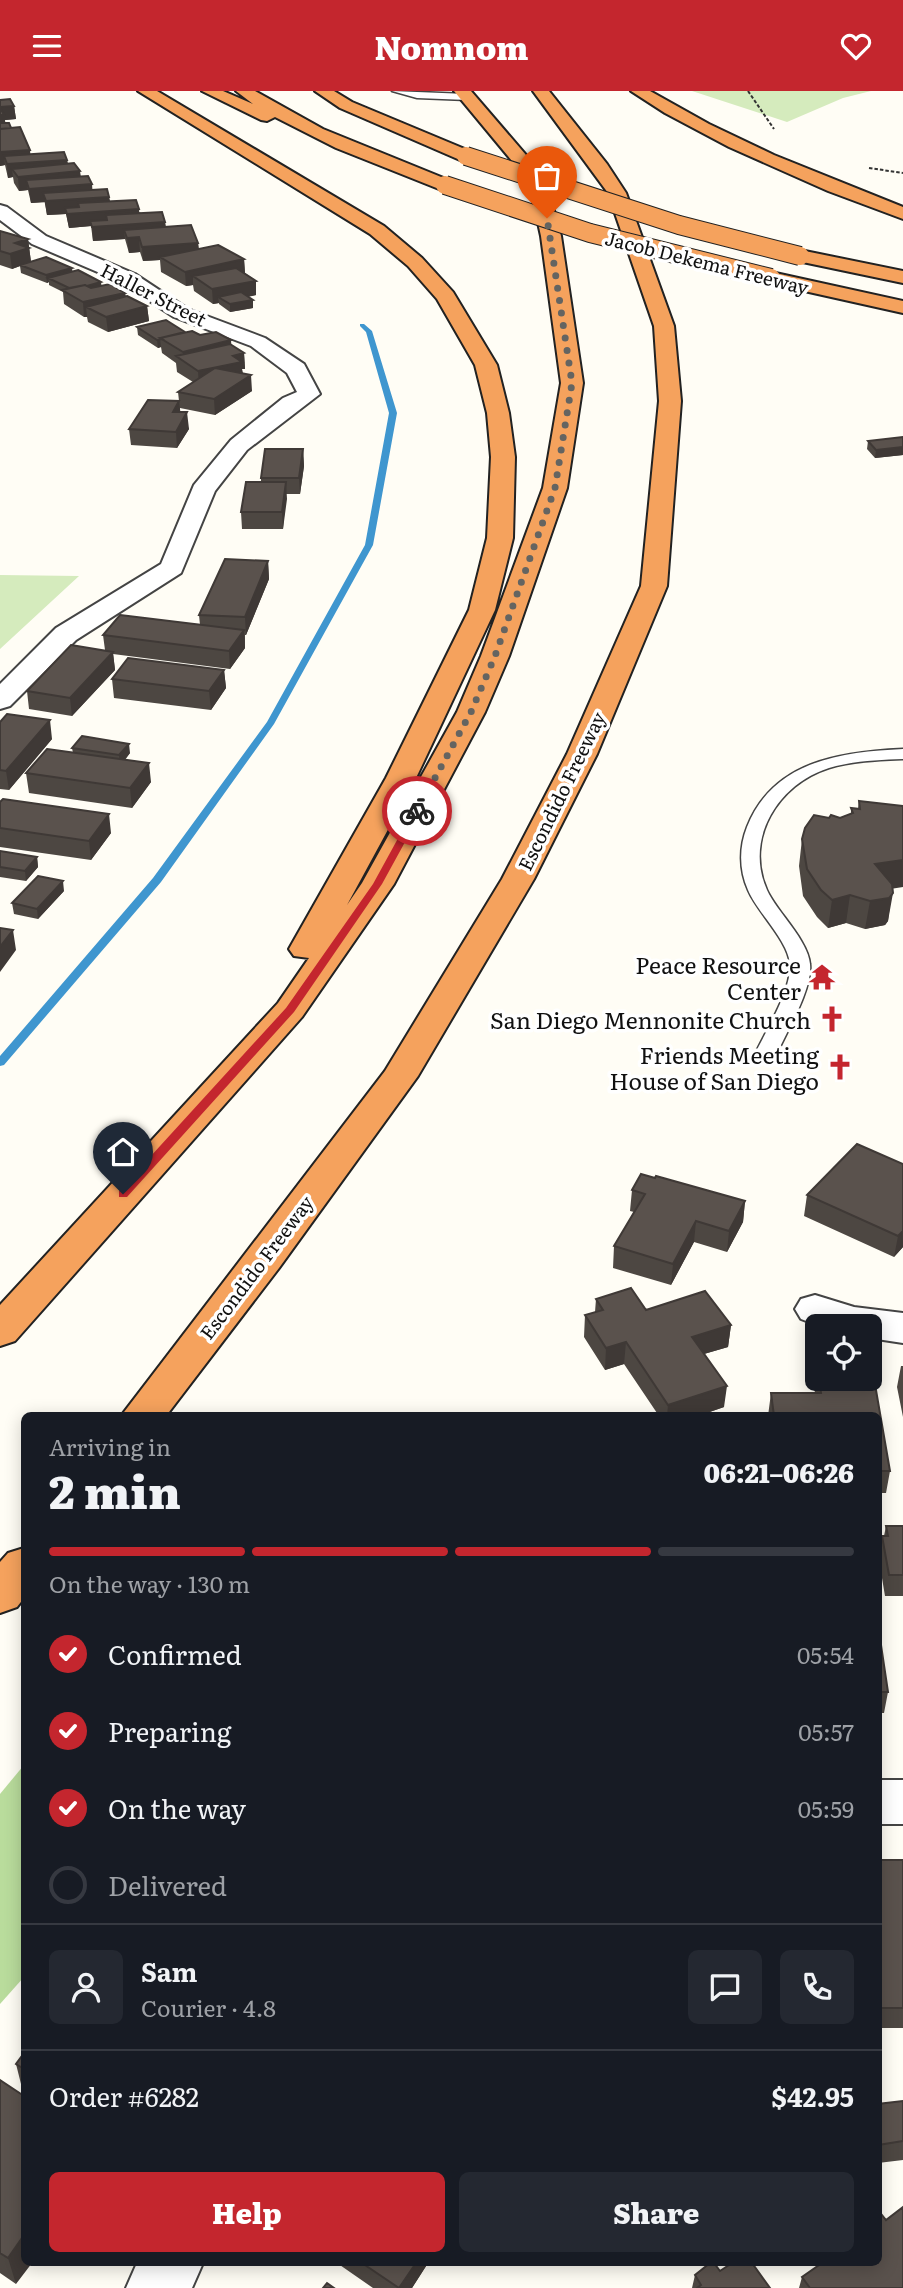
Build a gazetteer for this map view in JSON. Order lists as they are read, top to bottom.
{
  "streets": {
    "highway": ["Jacob Dekema Freeway", "Escondido Freeway"],
    "street": ["Haller Street"]
  },
  "places": {
    "temple": ["Peace Resource Center"],
    "church": ["San Diego Mennonite Church", "Friends Meeting House of San Diego"]
  },
  "page": {
    "header": "Nomnom",
    "heading": ["2 min", "Arriving in", "06:21–06:26"],
    "panel": [
      "Sam",
      "Courier · 4.8",
      "Order #6282",
      "$42.95"
    ],
    "bar": "On the way · 130 m",
    "list": [
      ["Confirmed", "05:54"],
      ["Preparing", "05:57"],
      ["On the way", "05:59"],
      "Delivered"
    ],
    "buttons": ["Help", "Share"]
  }
}
